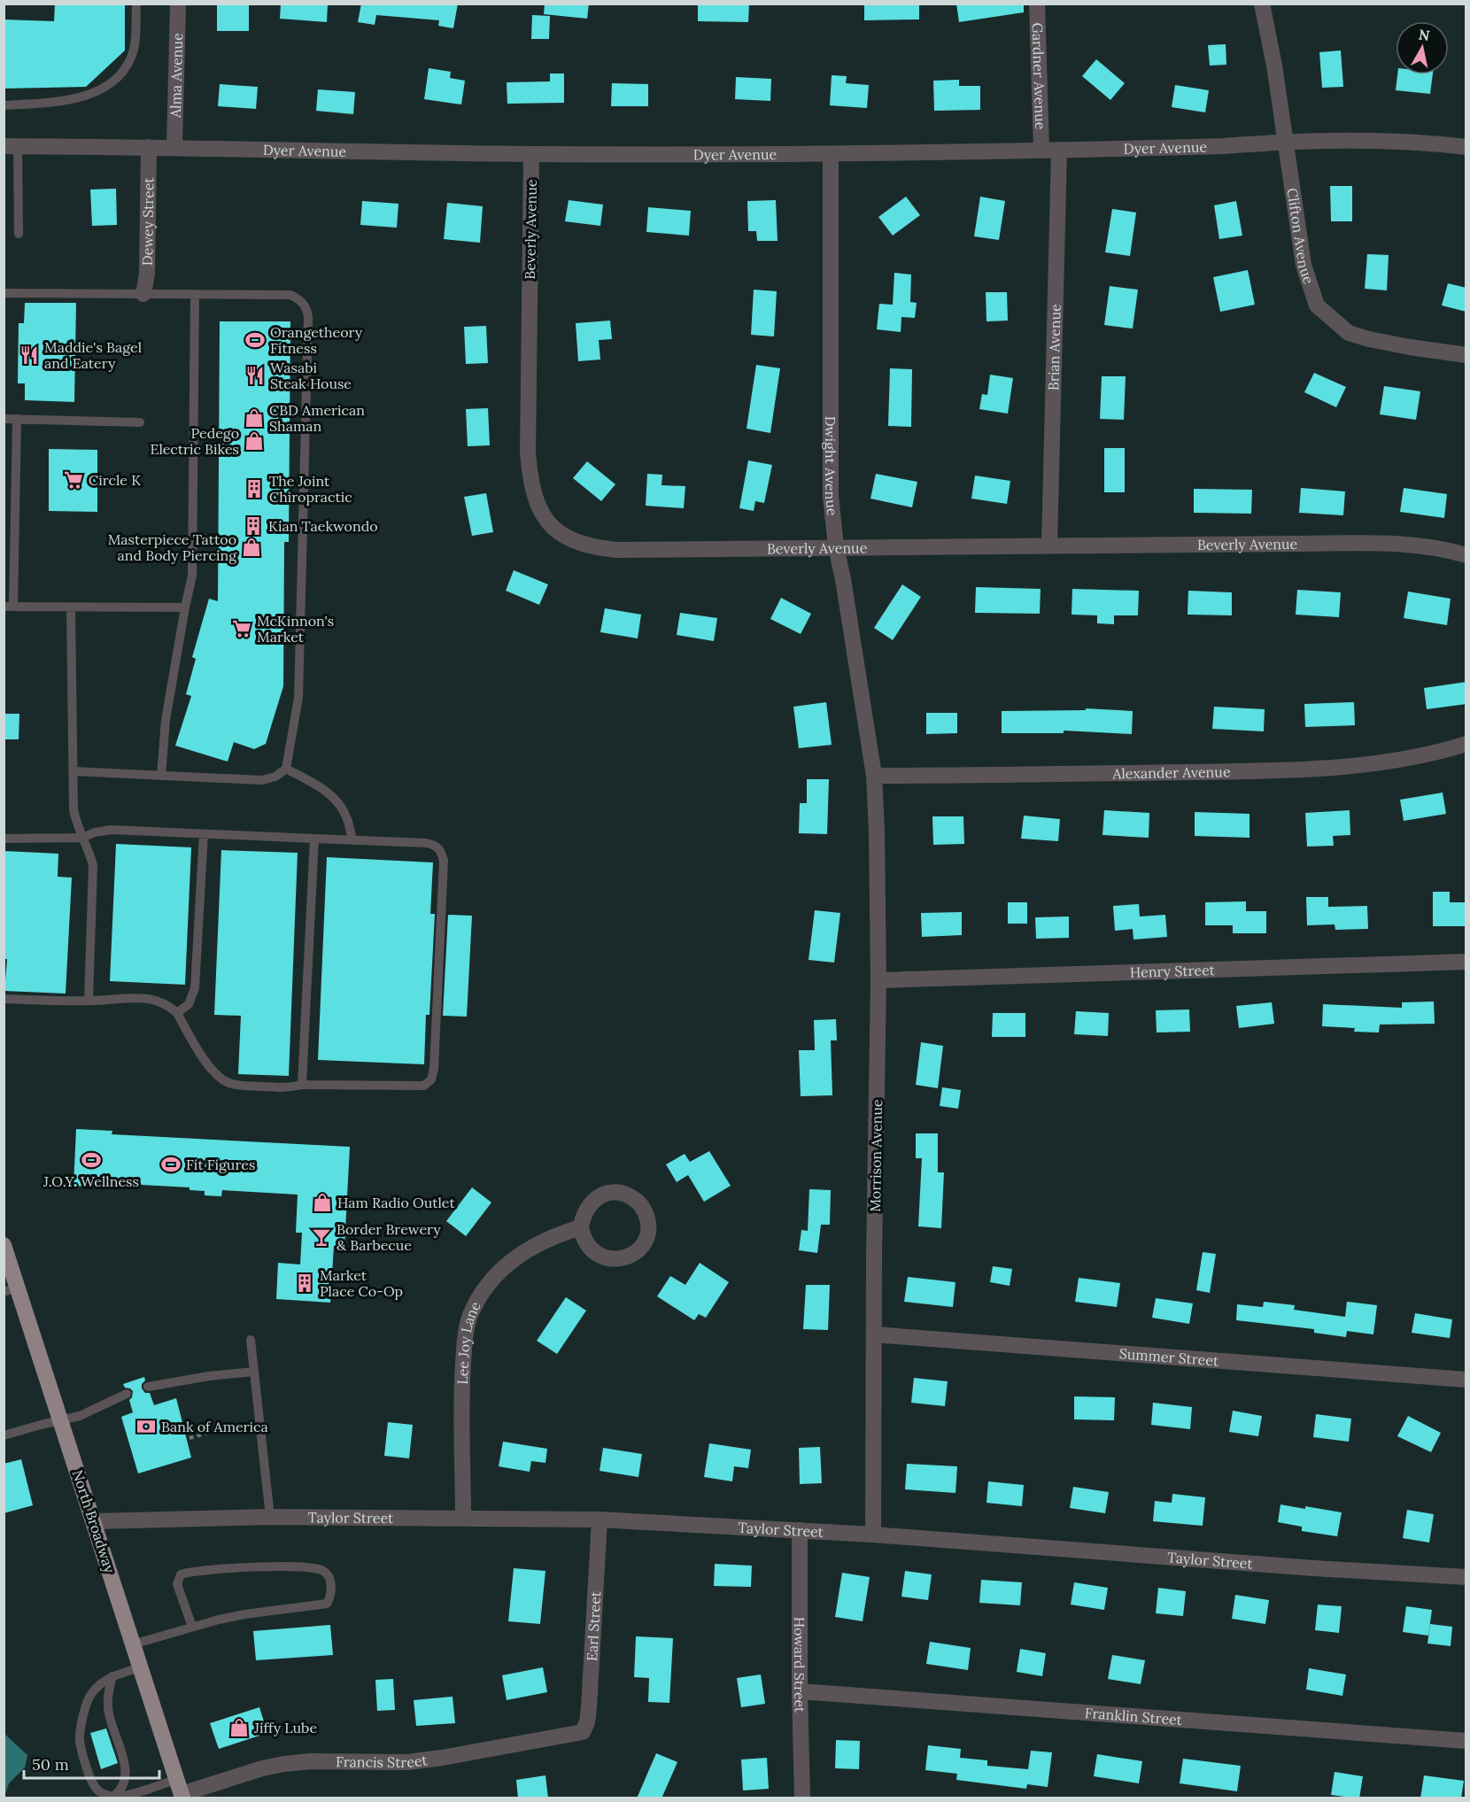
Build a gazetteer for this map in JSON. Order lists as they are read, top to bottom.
{
  "streets": {
    "main road": ["North Broadway"],
    "street": [
      "Alma Avenue",
      "Gardner Avenue",
      "Dyer Avenue",
      "Dewey Street",
      "Beverly Avenue",
      "Clifton Avenue",
      "Brian Avenue",
      "Dwight Avenue",
      "Alexander Avenue",
      "Henry Street",
      "Morrison Avenue",
      "Lee Joy Lane",
      "Summer Street",
      "Taylor Street",
      "Earl Street",
      "Howard Street",
      "Franklin Street",
      "Francis Street"
    ]
  },
  "crossings": [
    ["Alma Avenue", "Dyer Avenue"],
    ["Gardner Avenue", "Dyer Avenue"],
    ["Dyer Avenue", "Dewey Street"],
    ["Dyer Avenue", "Beverly Avenue"],
    ["Dyer Avenue", "Clifton Avenue"],
    ["Dyer Avenue", "Brian Avenue"],
    ["Dyer Avenue", "Dwight Avenue"],
    ["Beverly Avenue", "Brian Avenue"],
    ["Beverly Avenue", "Dwight Avenue"],
    ["Dwight Avenue", "Alexander Avenue"],
    ["Dwight Avenue", "Morrison Avenue"],
    ["Alexander Avenue", "Morrison Avenue"],
    ["Henry Street", "Morrison Avenue"],
    ["Morrison Avenue", "Summer Street"],
    ["Morrison Avenue", "Taylor Street"],
    ["Lee Joy Lane", "Taylor Street"],
    ["Taylor Street", "North Broadway"],
    ["Taylor Street", "Earl Street"],
    ["Taylor Street", "Howard Street"],
    ["North Broadway", "Francis Street"],
    ["Earl Street", "Francis Street"],
    ["Howard Street", "Franklin Street"]
  ],
  "places": {
    "sports": ["Orangetheory Fitness", "J.O.Y. Wellness", "Fit Figures"],
    "restaurant": ["Maddie's Bagel and Eatery", "Wasabi Steak House"],
    "shop": [
      "CBD American Shaman",
      "Pedego Electric Bikes",
      "Masterpiece Tattoo and Body Piercing",
      "Ham Radio Outlet",
      "Jiffy Lube"
    ],
    "supermarket": ["Circle K", "McKinnon's Market"],
    "building": ["The Joint Chiropractic", "Kian Taekwondo", "Market Place Co-Op"],
    "bar": ["Border Brewery & Barbecue"],
    "bank": ["Bank of America"]
  },
  "scale_bar": "50 m",
  "north": "top"
}
